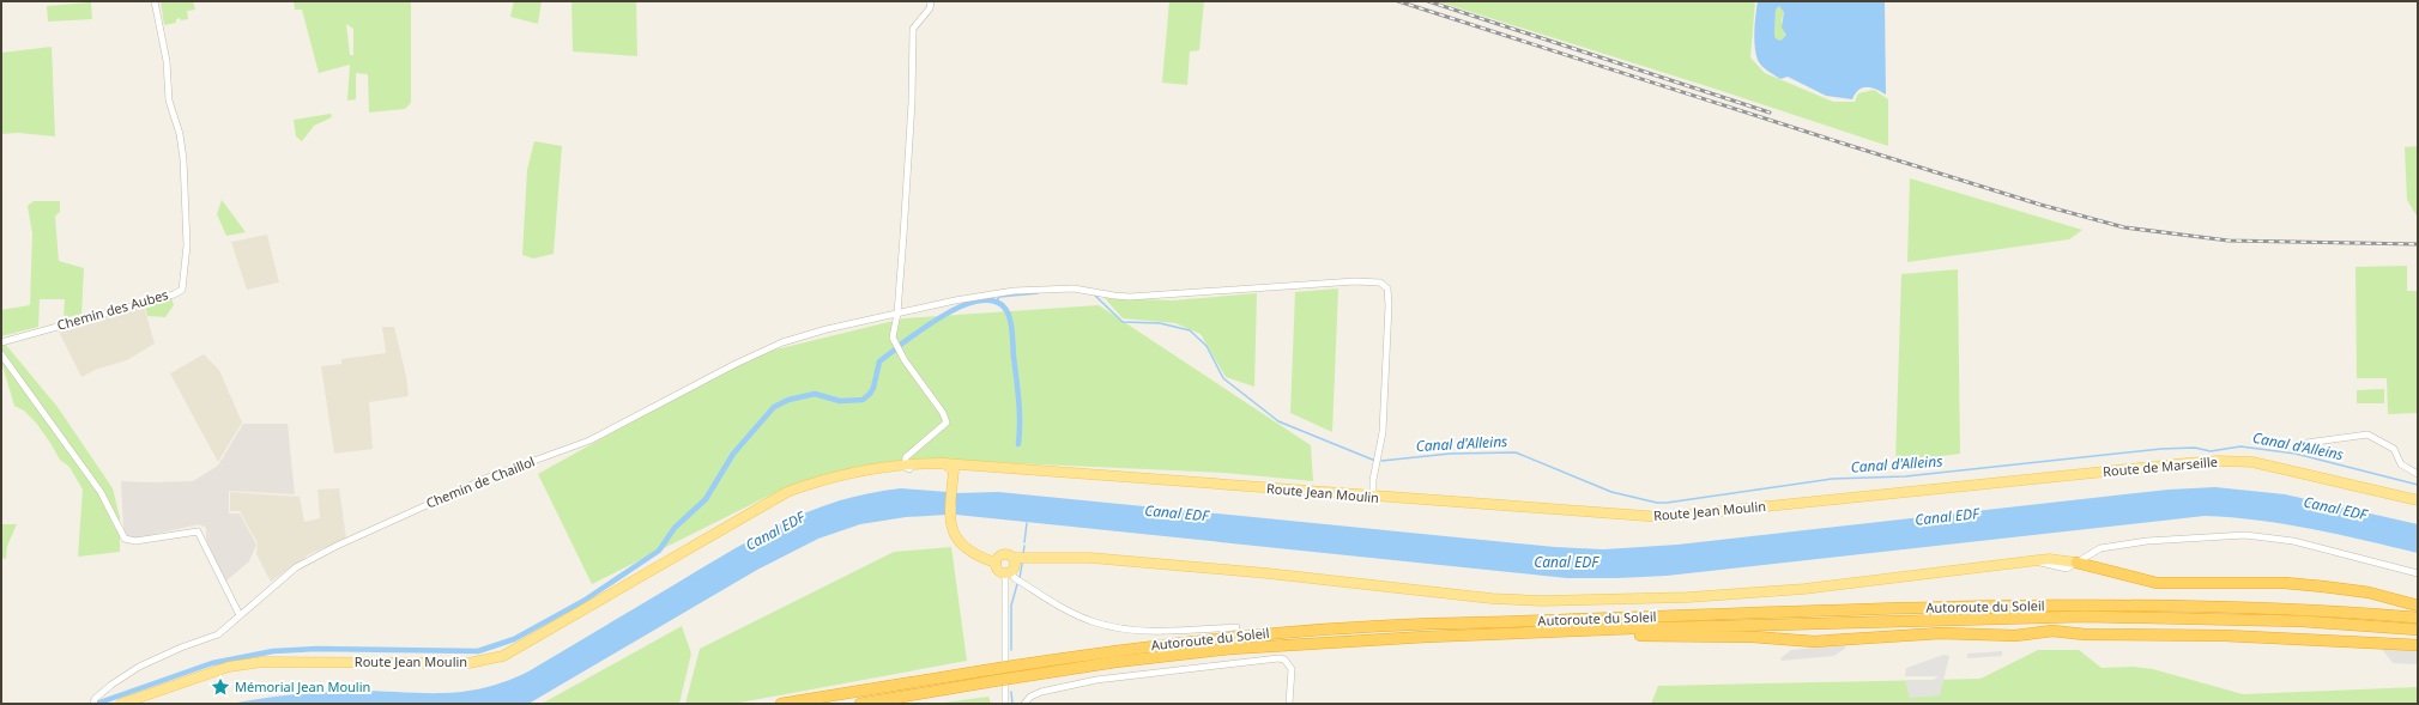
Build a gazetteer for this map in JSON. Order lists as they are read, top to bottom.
{
  "streets": {
    "highway": ["Autoroute du Soleil"],
    "main road": ["Route de Marseille", "Route Jean Moulin"],
    "street": ["Chemin des Aubes", "Chemin de Chaillol"]
  },
  "crossings": [
    ["Route de Marseille", "Route Jean Moulin"],
    ["Chemin de Chaillol", "Route Jean Moulin"]
  ],
  "water": ["Canal d'Alleins", "Canal EDF"],
  "places": {
    "place": ["Mémorial Jean Moulin"]
  }
}
